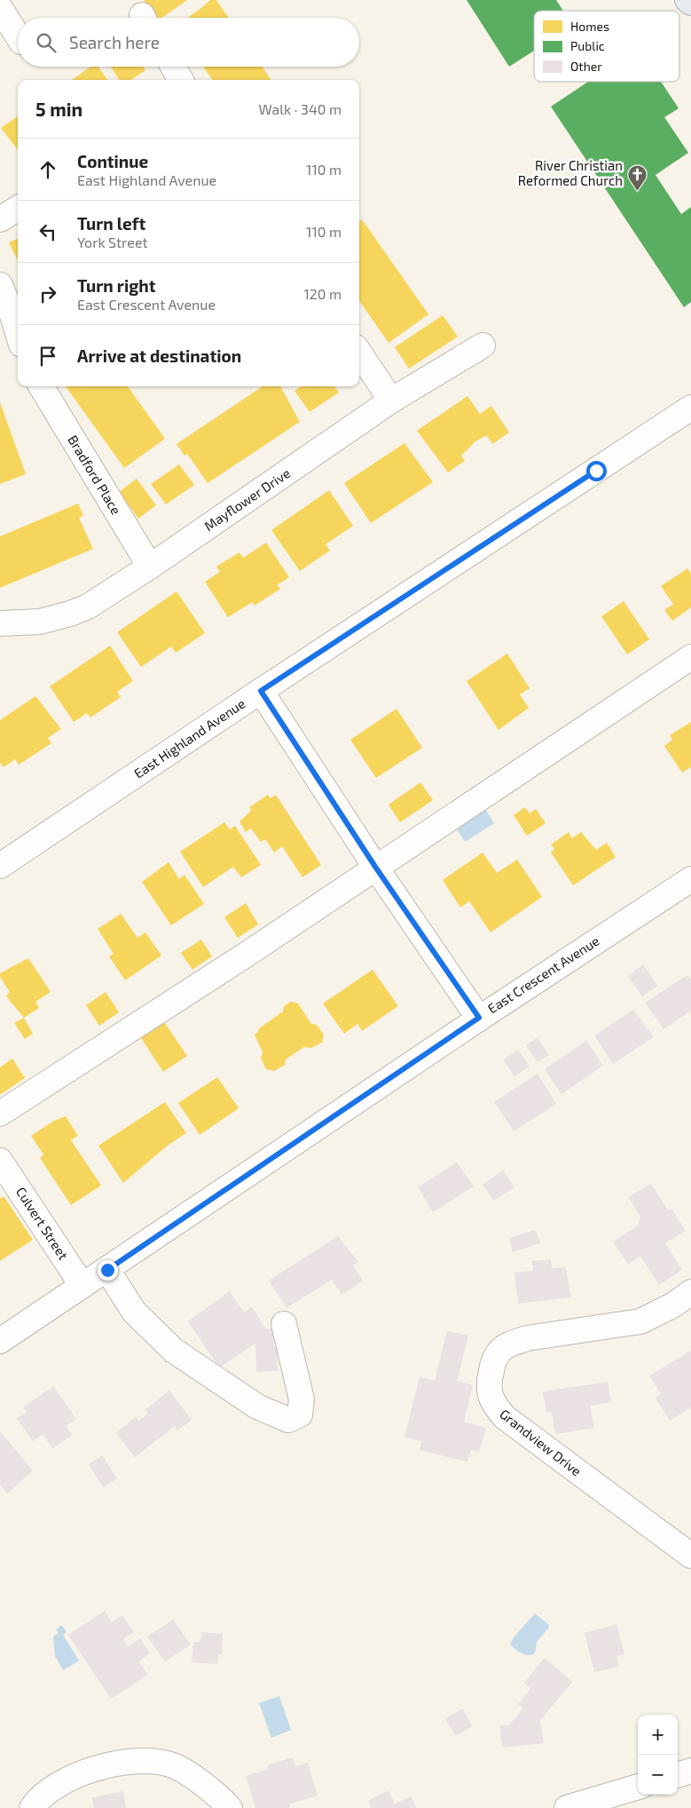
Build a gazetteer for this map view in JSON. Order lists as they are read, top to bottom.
{
  "streets": {
    "street": [
      "Bradford Place",
      "Mayflower Drive",
      "East Highland Avenue",
      "East Crescent Avenue",
      "Culvert Street",
      "Grandview Drive"
    ]
  },
  "crossings": [
    ["Bradford Place", "Mayflower Drive"],
    ["East Crescent Avenue", "Culvert Street"]
  ],
  "places": {
    "church": ["River Christian Reformed Church"]
  },
  "legend": ["Homes", "Public", "Other"],
  "page": {
    "search": "Search here",
    "heading": ["5 min", "Walk · 340 m"],
    "list": [
      ["Continue", "East Highland Avenue", "110 m"],
      ["Turn left", "York Street", "110 m"],
      ["Turn right", "East Crescent Avenue", "120 m"],
      "Arrive at destination"
    ],
    "map_buttons": ["+", "−"]
  }
}
